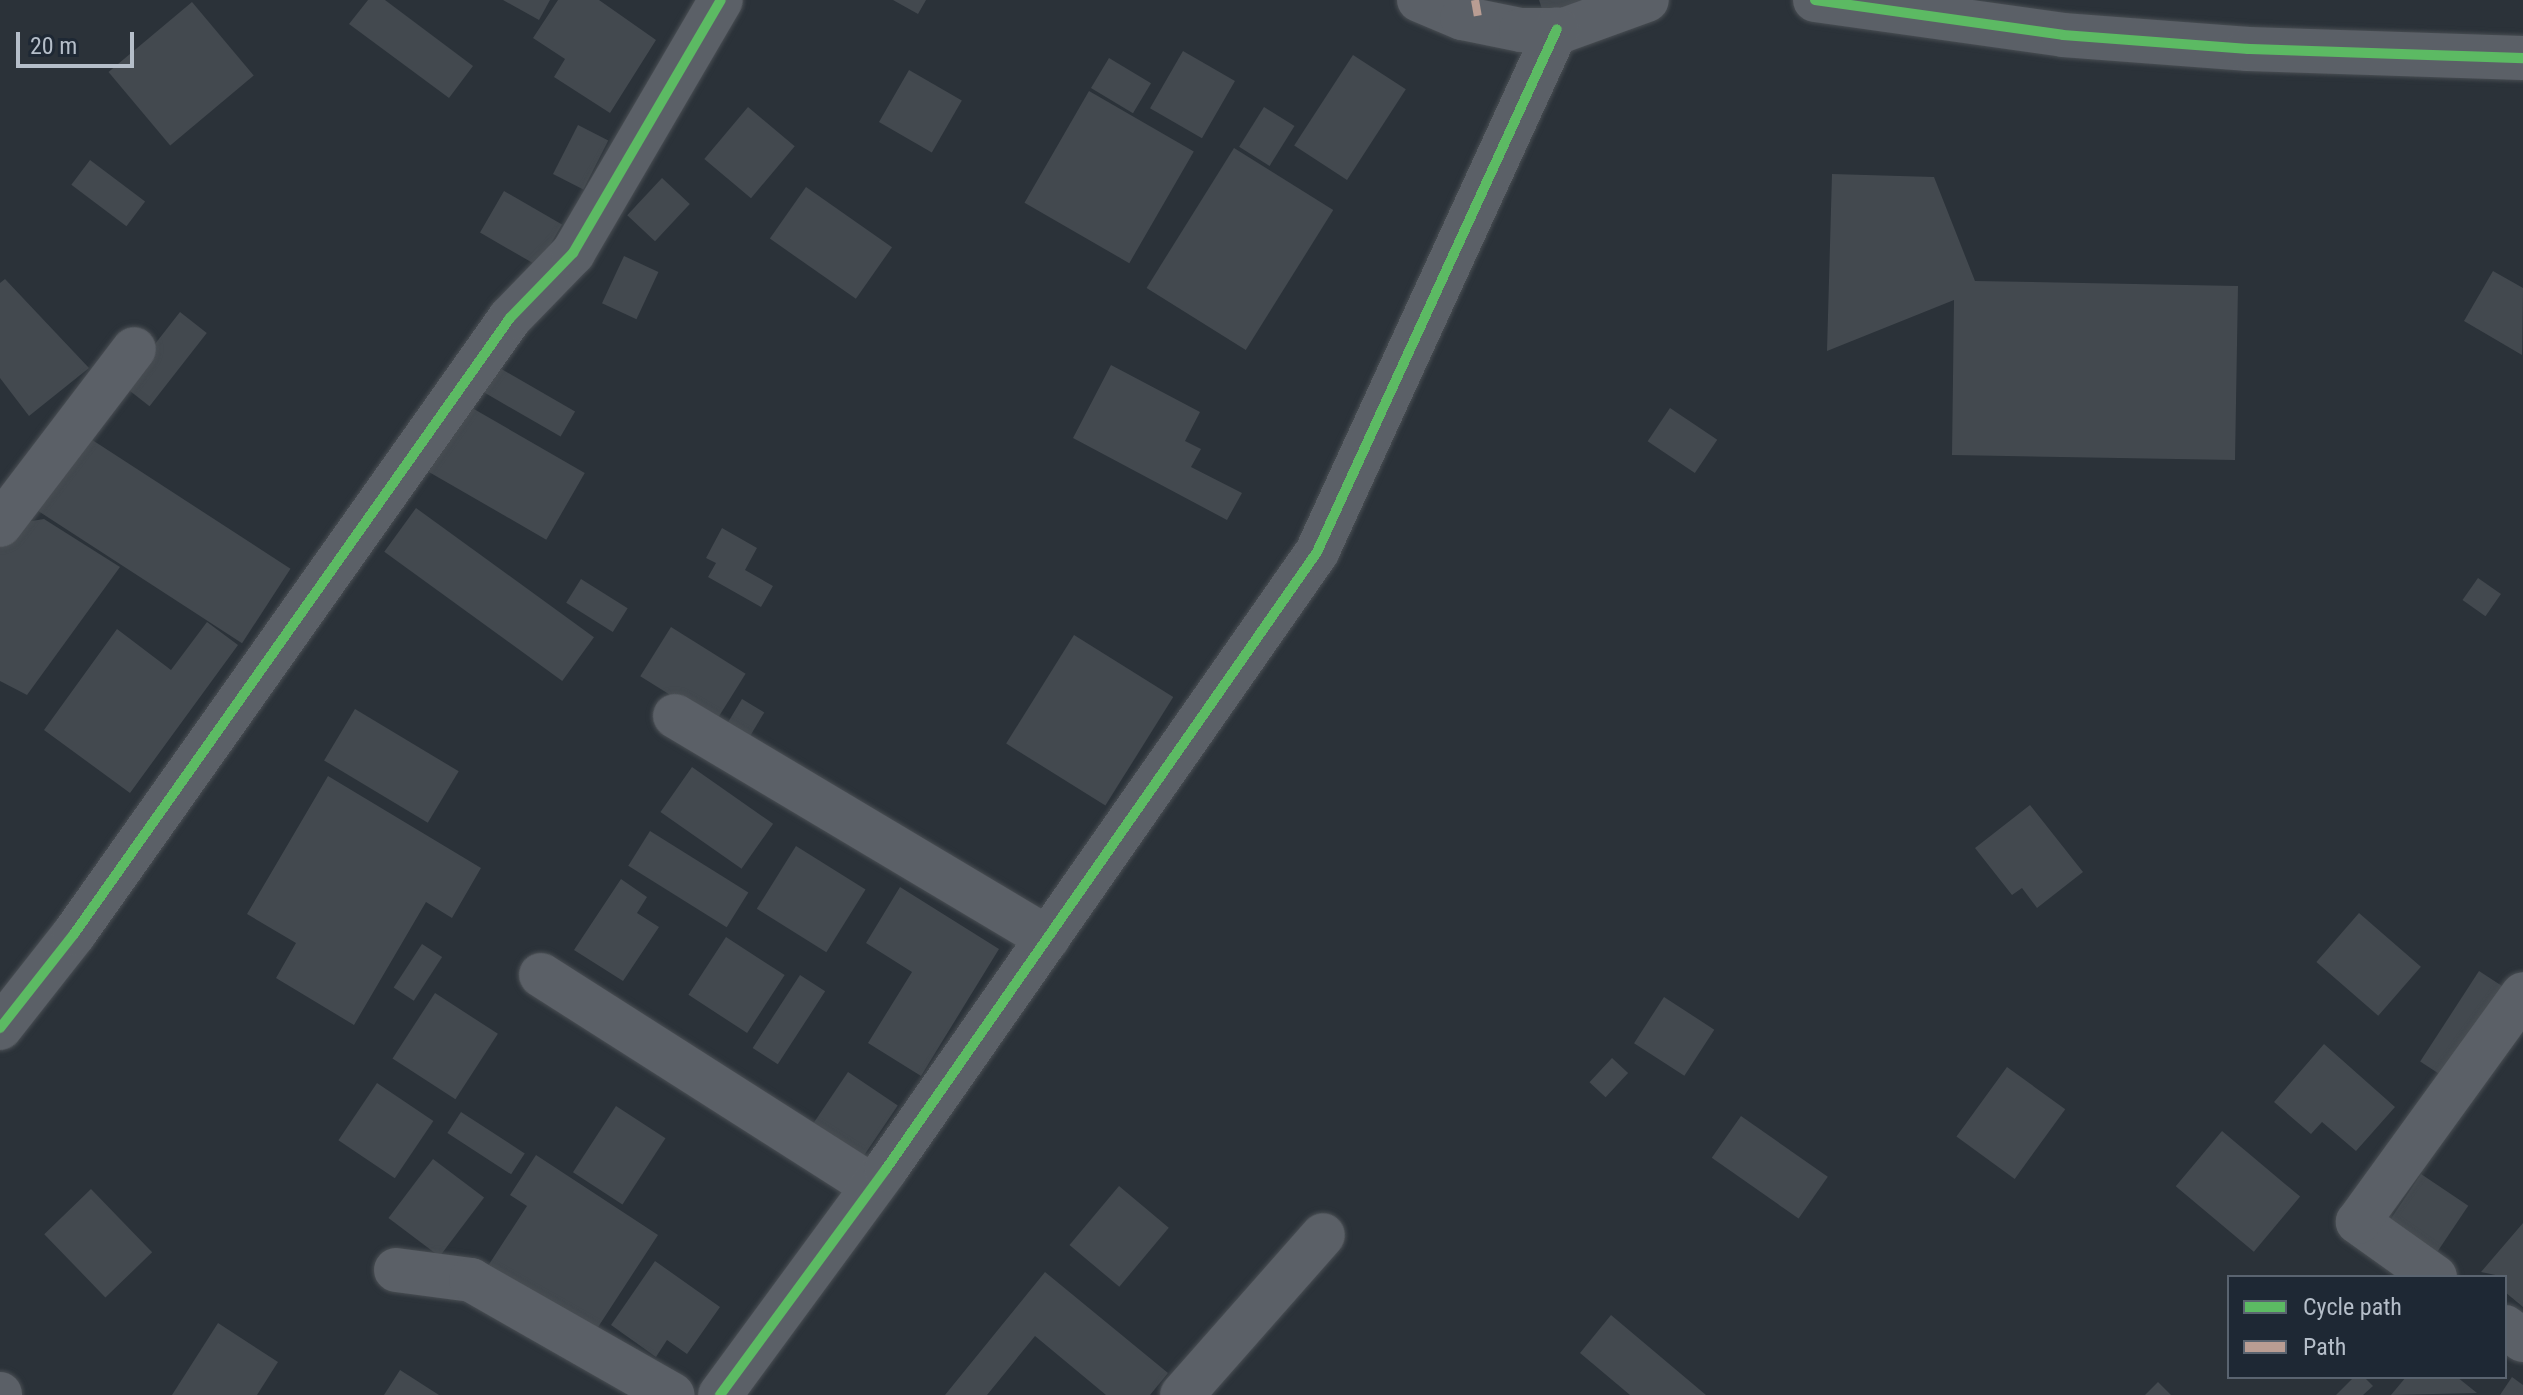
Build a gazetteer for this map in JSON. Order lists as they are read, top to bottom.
{
  "legend": ["Cycle path", "Path"],
  "scale_bar": "20 m"
}
